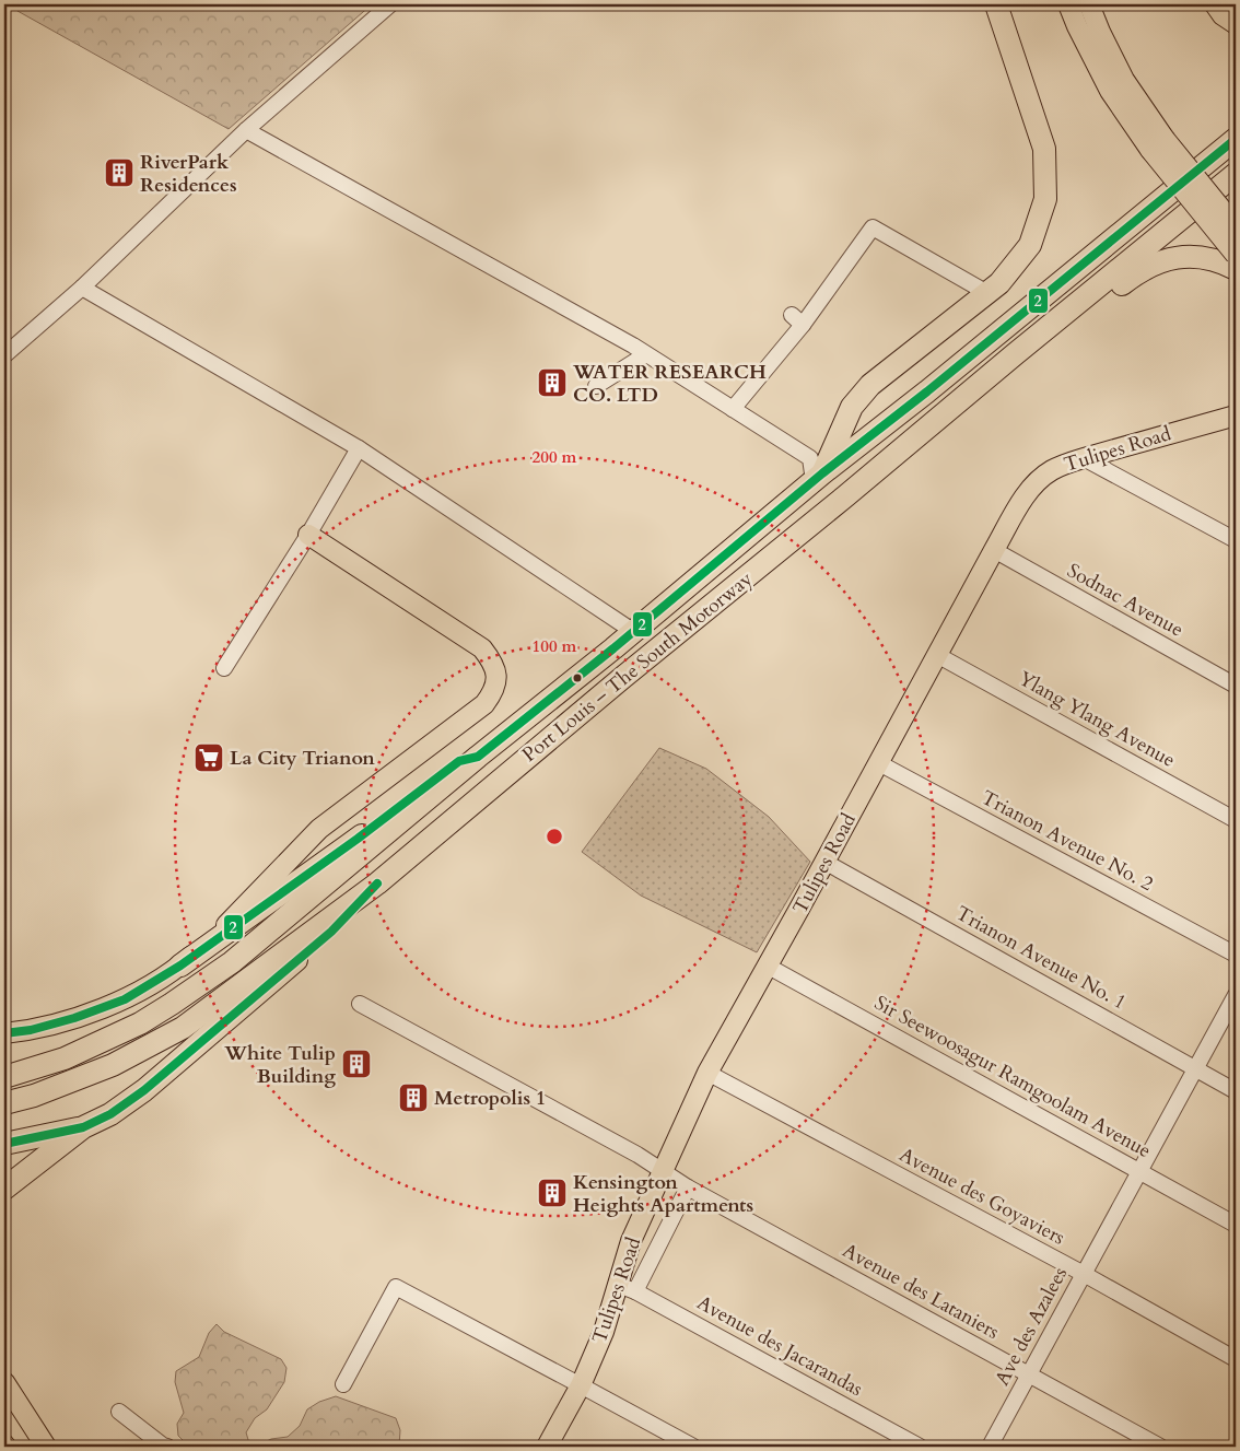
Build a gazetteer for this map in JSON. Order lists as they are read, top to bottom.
{
  "streets": {
    "highway": ["Port Louis – The South Motorway"],
    "main road": ["Tulipes Road"],
    "street": [
      "Sodnac Avenue",
      "Ylang Ylang Avenue",
      "Trianon Avenue No. 2",
      "Trianon Avenue No. 1",
      "Sir Seewoosagur Ramgoolam Avenue",
      "Avenue des Goyaviers",
      "Avenue des Lataniers",
      "Ave des Azalees",
      "Avenue des Jacarandas"
    ]
  },
  "crossings": [
    ["Tulipes Road", "Sodnac Avenue"],
    ["Tulipes Road", "Ylang Ylang Avenue"],
    ["Tulipes Road", "Trianon Avenue No. 2"],
    ["Tulipes Road", "Trianon Avenue No. 1"],
    ["Tulipes Road", "Sir Seewoosagur Ramgoolam Avenue"],
    ["Tulipes Road", "Avenue des Goyaviers"],
    ["Tulipes Road", "Avenue des Lataniers"],
    ["Tulipes Road", "Avenue des Jacarandas"],
    ["Trianon Avenue No. 1", "Ave des Azalees"],
    ["Sir Seewoosagur Ramgoolam Avenue", "Ave des Azalees"],
    ["Avenue des Goyaviers", "Ave des Azalees"],
    ["Avenue des Lataniers", "Ave des Azalees"]
  ],
  "places": {
    "building": [
      "RiverPark Residences",
      "WATER RESEARCH CO. LTD",
      "White Tulip Building",
      "Metropolis 1",
      "Kensington Heights Apartments"
    ],
    "supermarket": ["La City Trianon"]
  },
  "lines": ["transit line 2"],
  "rings": ["200 m", "100 m"]
}
